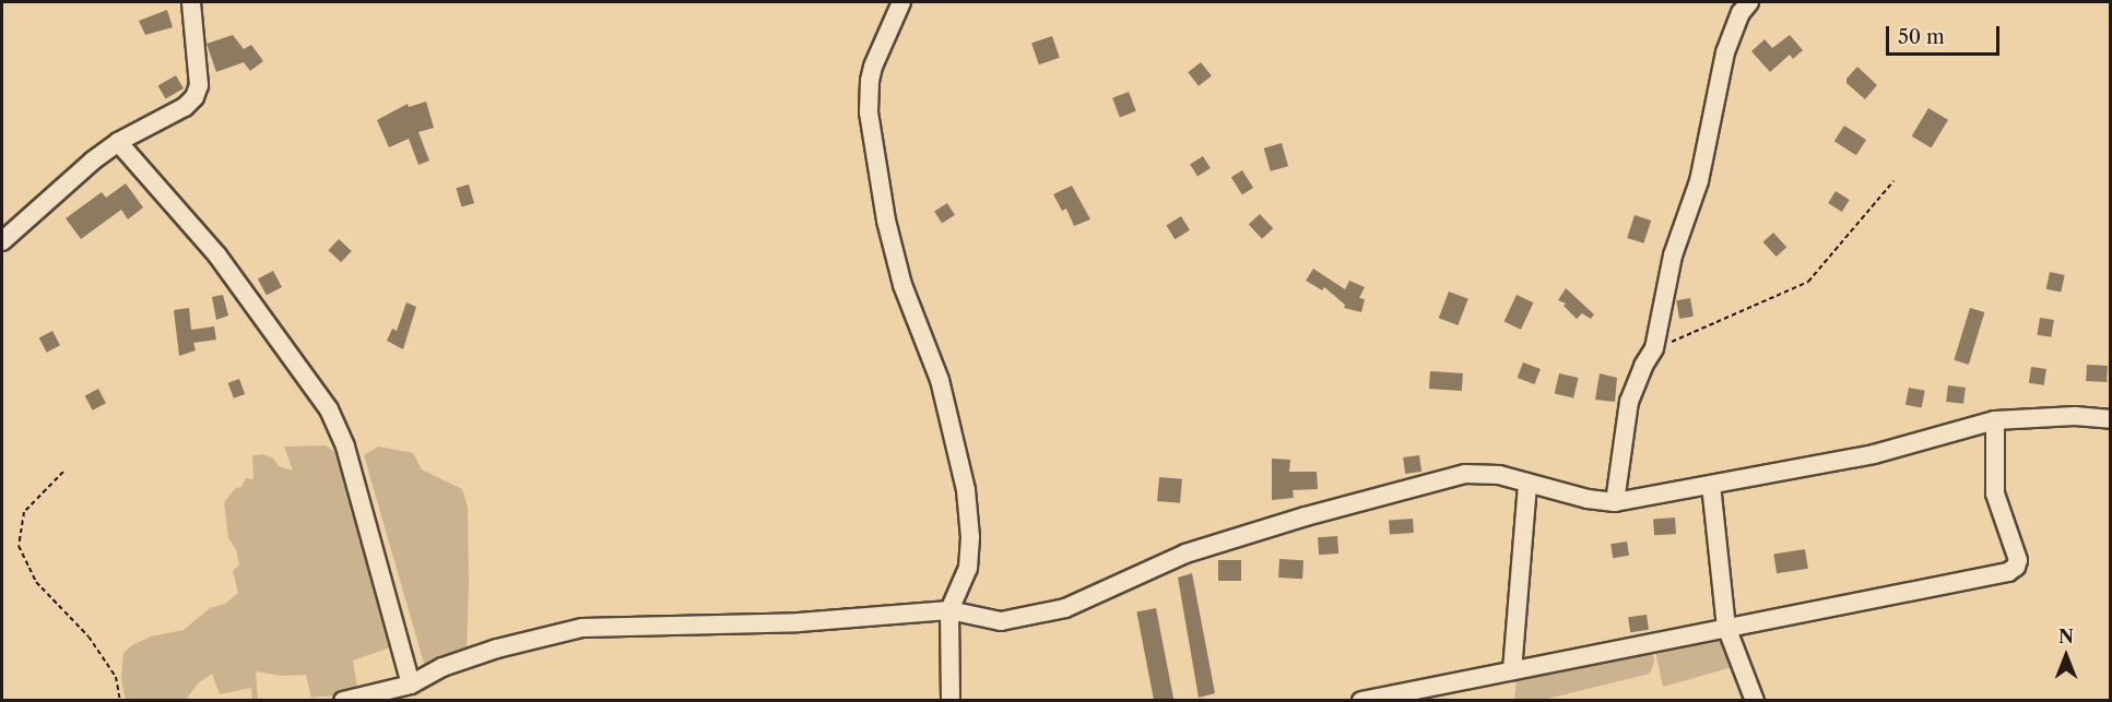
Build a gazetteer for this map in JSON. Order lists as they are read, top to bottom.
{
  "scale_bar": "50 m",
  "north": "top"
}
